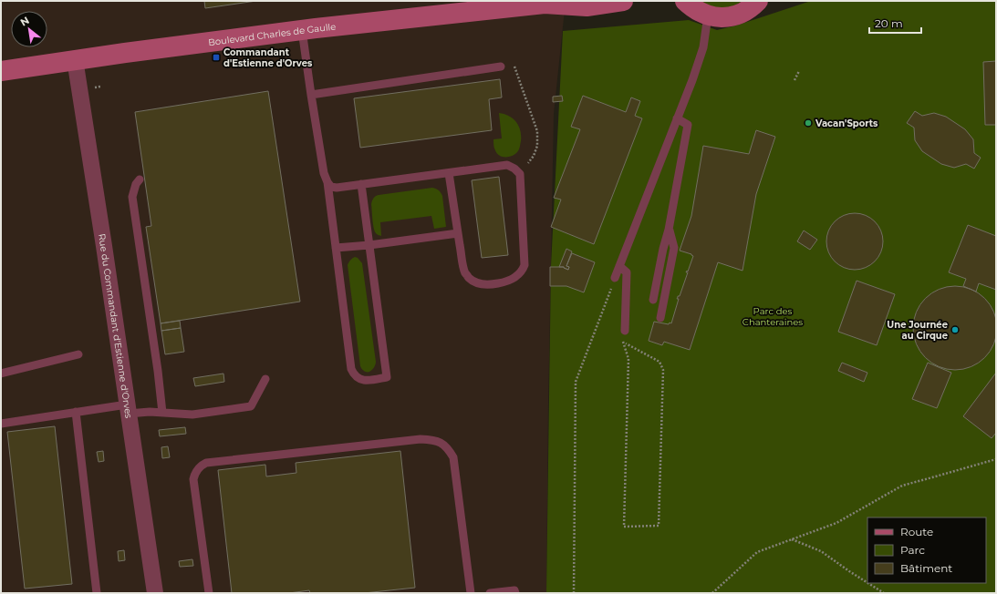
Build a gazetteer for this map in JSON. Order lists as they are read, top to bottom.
{
  "streets": {
    "main road": ["Boulevard Charles de Gaulle"],
    "street": ["Rue du Commandant d'Estienne d'Orves"]
  },
  "crossings": [
    ["Boulevard Charles de Gaulle", "Rue du Commandant d'Estienne d'Orves"]
  ],
  "parks": ["Parc des Chanteraines"],
  "places": {
    "transit": ["Commandant d'Estienne d'Orves"],
    "other": ["Vacan'Sports", "Une Journée au Cirque"]
  },
  "legend": ["Route", "Parc", "Bâtiment"],
  "scale_bar": "20 m",
  "north": "top left"
}
